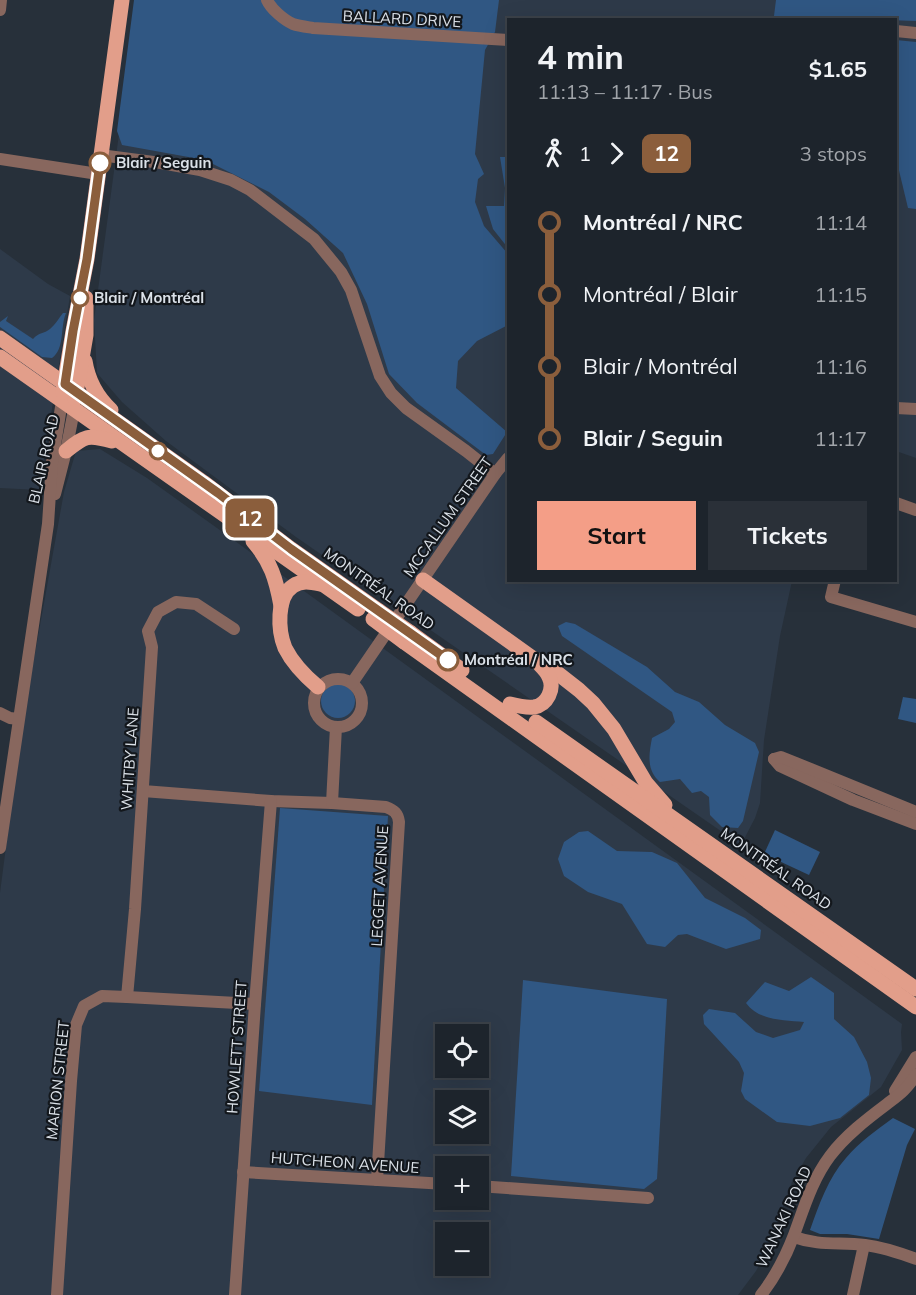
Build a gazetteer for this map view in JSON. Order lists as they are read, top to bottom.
{
  "streets": {
    "main road": ["BLAIR ROAD", "MONTRÉAL ROAD"],
    "street": [
      "BALLARD DRIVE",
      "MCCALLUM STREET",
      "WHITBY LANE",
      "LEGGET AVENUE",
      "HOWLETT STREET",
      "MARION STREET",
      "HUTCHEON AVENUE",
      "WANAKI ROAD"
    ]
  },
  "crossings": [
    ["BLAIR ROAD", "MONTRÉAL ROAD"],
    ["WHITBY LANE", "LEGGET AVENUE"],
    ["WHITBY LANE", "MARION STREET"],
    ["LEGGET AVENUE", "HOWLETT STREET"],
    ["LEGGET AVENUE", "HUTCHEON AVENUE"],
    ["HOWLETT STREET", "MARION STREET"],
    ["HOWLETT STREET", "HUTCHEON AVENUE"]
  ],
  "places": ["Blair / Seguin", "Blair / Montréal", "Montréal / NRC"],
  "lines": ["bus line 12"],
  "page": {
    "on_map": "12",
    "heading": ["4 min", "11:13 – 11:17 · Bus", "$1.65"],
    "legs": ["1", "12", "3 stops"],
    "list": [
      {
        "name": "Montréal / NRC",
        "value": "11:14"
      },
      {
        "name": "Montréal / Blair",
        "value": "11:15"
      },
      {
        "name": "Blair / Montréal",
        "value": "11:16"
      },
      {
        "name": "Blair / Seguin",
        "value": "11:17"
      }
    ],
    "buttons": ["Start", "Tickets"],
    "map_buttons": ["+", "−"]
  }
}
